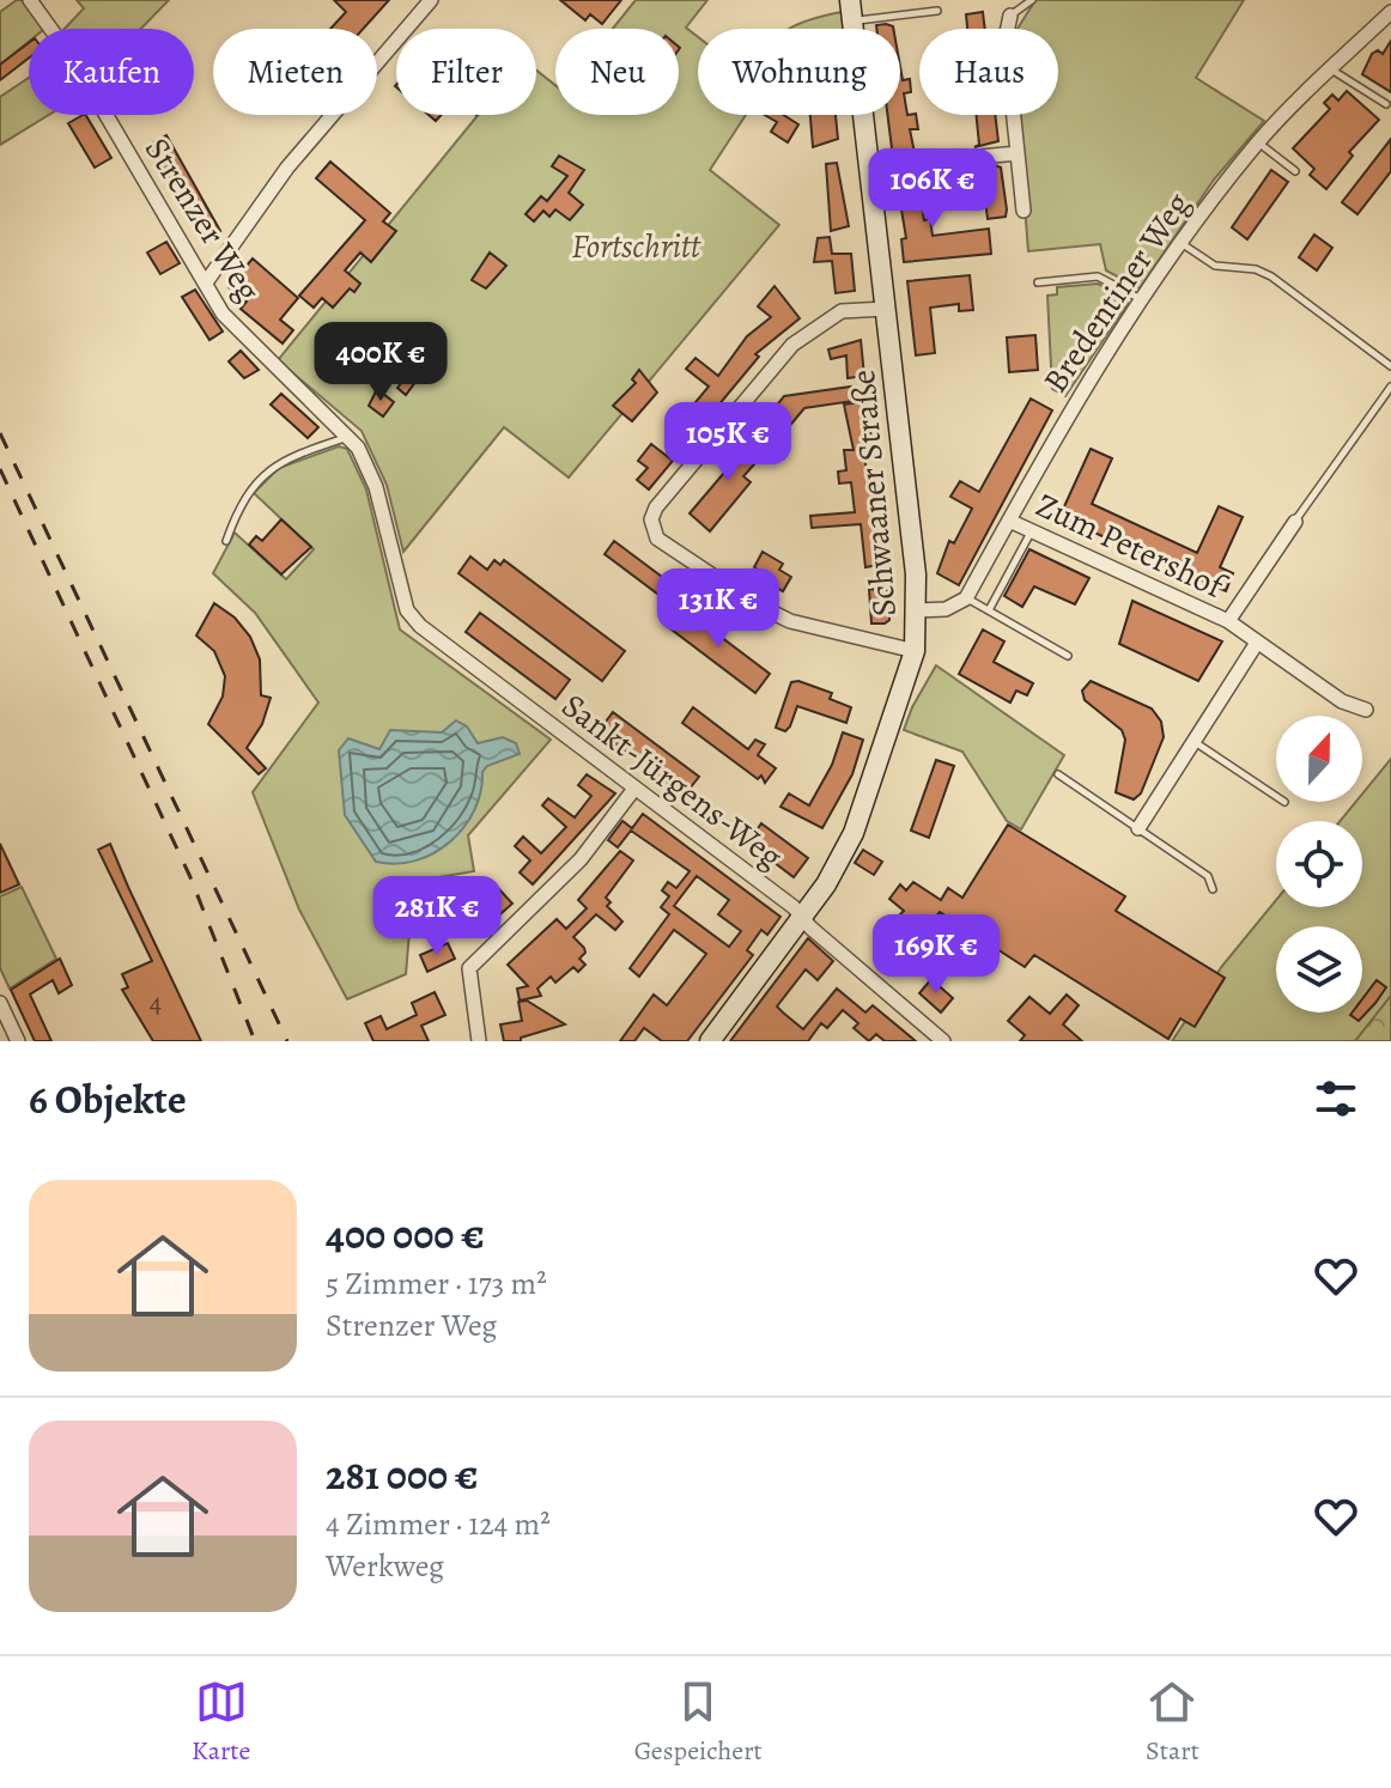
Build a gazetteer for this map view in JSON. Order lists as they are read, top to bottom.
{
  "streets": {
    "main road": ["Schwaaner Straße"],
    "street": [
      "Strenzer Weg",
      "Bredentiner Weg",
      "Zum Petershof",
      "Sankt-Jürgens-Weg"
    ]
  },
  "crossings": [
    ["Strenzer Weg", "Sankt-Jürgens-Weg"],
    ["Bredentiner Weg", "Zum Petershof"],
    ["Schwaaner Straße", "Sankt-Jürgens-Weg"]
  ],
  "parks": ["Fortschritt"],
  "house_numbers": ["4"],
  "north": "top",
  "page": {
    "chip": [
      "Kaufen",
      "Mieten",
      "Filter",
      "Neu",
      "Wohnung",
      "Haus"
    ],
    "price": [
      "106K €",
      "400K €",
      "105K €",
      "131K €",
      "281K €",
      "169K €"
    ],
    "heading": "6 Objekte",
    "list": [
      {
        "name": "400 000 €",
        "note": "5 Zimmer · 173 m² · Strenzer Weg"
      },
      {
        "name": "281 000 €",
        "note": "4 Zimmer · 124 m² · Werkweg"
      }
    ],
    "tabs": ["Karte", "Gespeichert", "Start"]
  }
}
